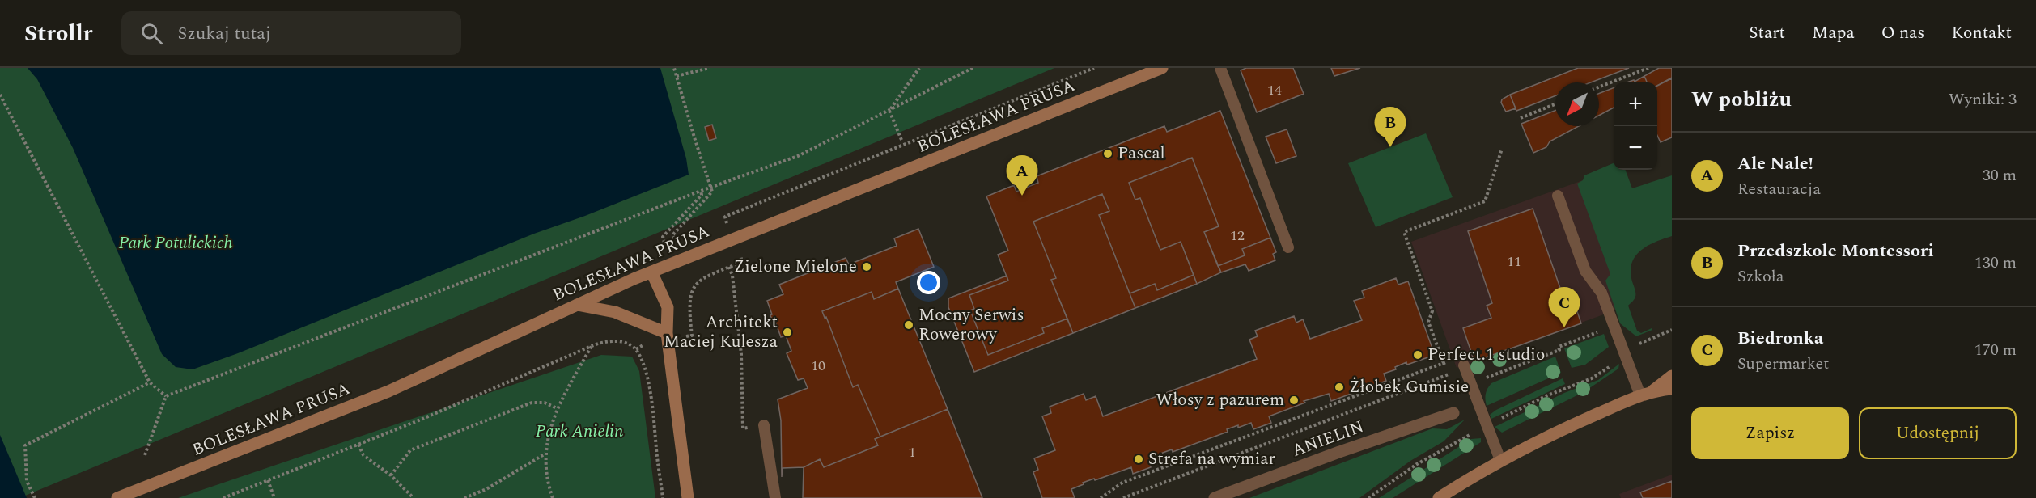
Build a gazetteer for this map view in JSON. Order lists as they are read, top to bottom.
{
  "streets": {
    "street": ["BOLESŁAWA PRUSA", "ANIELIN"]
  },
  "parks": ["Park Potulickich", "Park Anielin"],
  "places": [
    "Pascal",
    "Zielone Mielone",
    "Mocny Serwis Rowerowy",
    "Architekt Maciej Kulesza",
    "Perfect.1 studio",
    "Żłobek Gumisie",
    "Włosy z pazurem",
    "Strefa na wymiar"
  ],
  "house_numbers": [
    "14",
    "12",
    "11",
    "10",
    "1"
  ],
  "north": "bottom left",
  "page": {
    "header": "Strollr",
    "search": "Szukaj tutaj",
    "nav": [
      "Start",
      "Mapa",
      "O nas",
      "Kontakt"
    ],
    "heading": ["W pobliżu", "Wyniki: 3"],
    "map_buttons": ["+", "−"],
    "pins": ["B", "A", "C"],
    "list": [
      {
        "mark": "A",
        "name": "Ale Nale!",
        "note": "Restauracja",
        "value": "30 m"
      },
      {
        "mark": "B",
        "name": "Przedszkole Montessori",
        "note": "Szkoła",
        "value": "130 m"
      },
      {
        "mark": "C",
        "name": "Biedronka",
        "note": "Supermarket",
        "value": "170 m"
      }
    ],
    "buttons": ["Zapisz", "Udostępnij"]
  }
}
